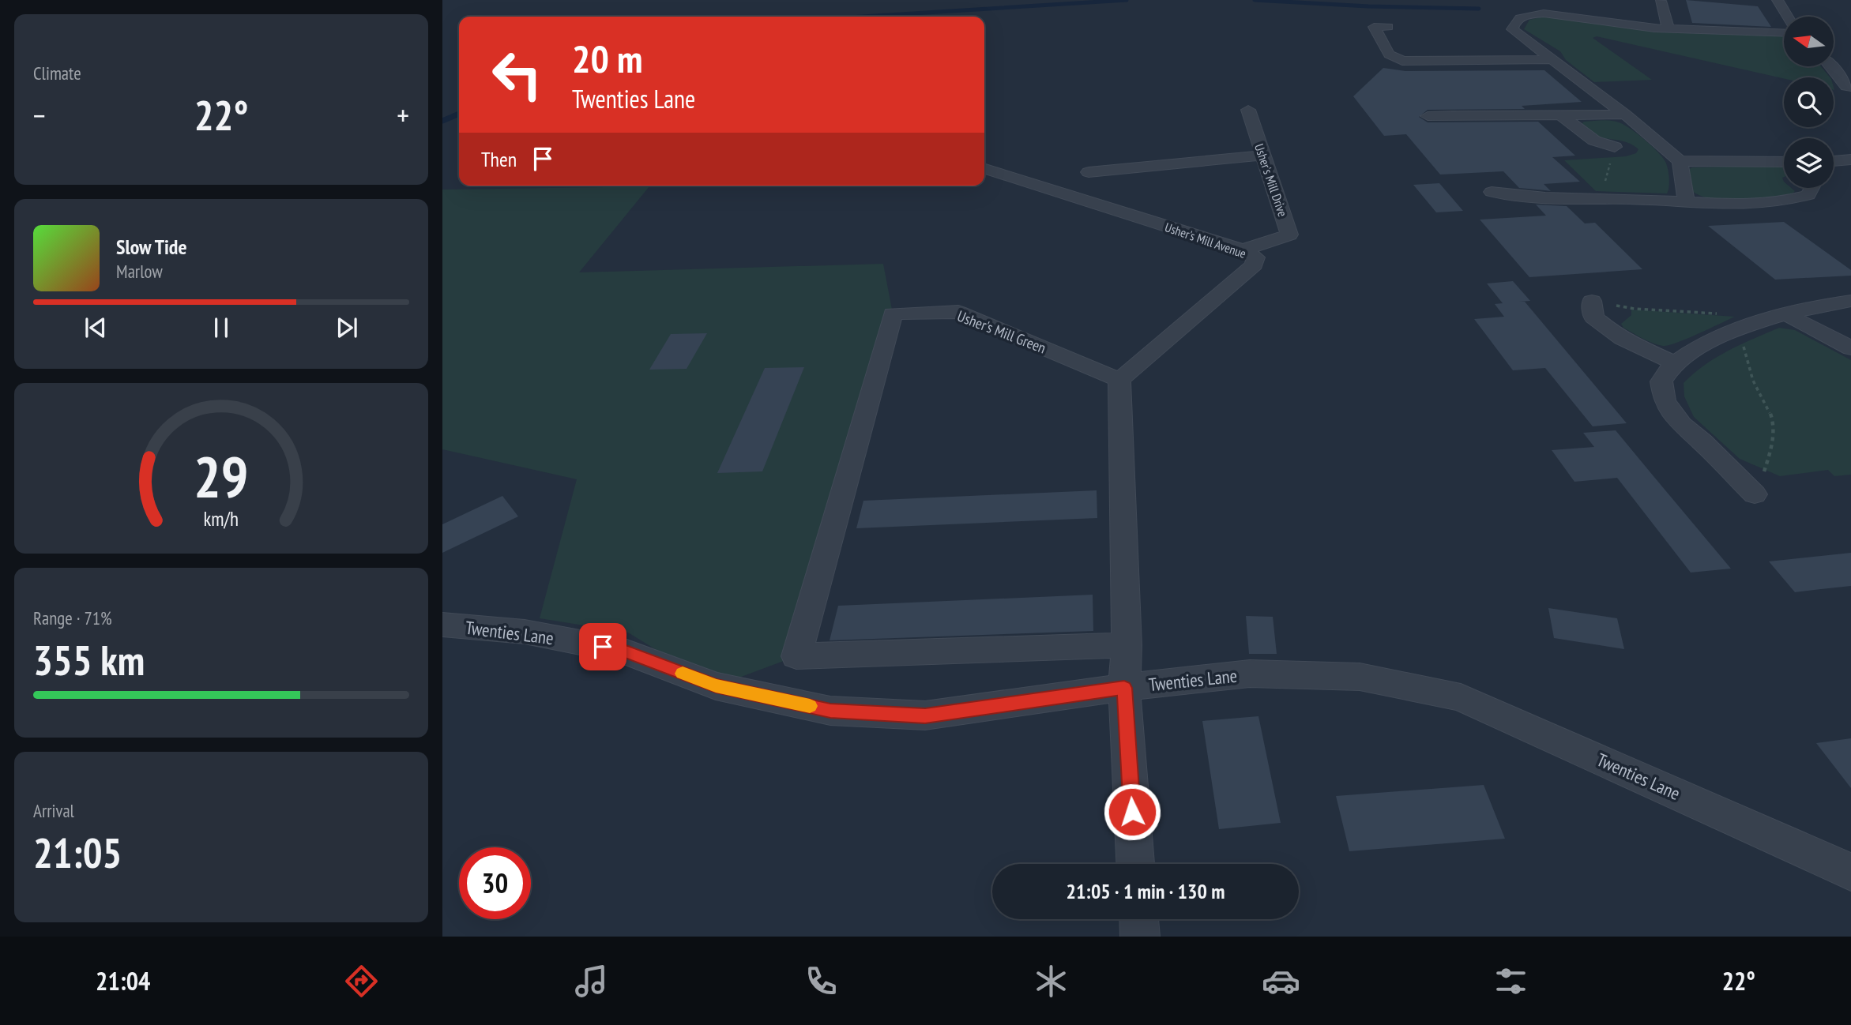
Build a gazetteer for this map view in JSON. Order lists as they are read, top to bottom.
{
  "streets": {
    "street": [
      "Usher's Mill Drive",
      "Usher's Mill Avenue",
      "Usher's Mill Green",
      "Twenties Lane"
    ]
  },
  "crossings": [
    ["Usher's Mill Drive", "Usher's Mill Avenue"],
    ["Usher's Mill Avenue", "Usher's Mill Green"]
  ],
  "north": "left",
  "page": {
    "tile": [
      "Climate",
      ["Range · 71%", "355 km"],
      ["Arrival", "21:05"]
    ],
    "turn": ["20 m", "Twenties Lane"],
    "heat": ["−", "22°", "+"],
    "then": "Then",
    "song": ["Slow Tide", "Marlow"],
    "limit": "30",
    "trip": "21:05 · 1 min · 130 m",
    "tabs": ["21:04", "22°"],
    "gauge": ["29", "km/h"]
  }
}
